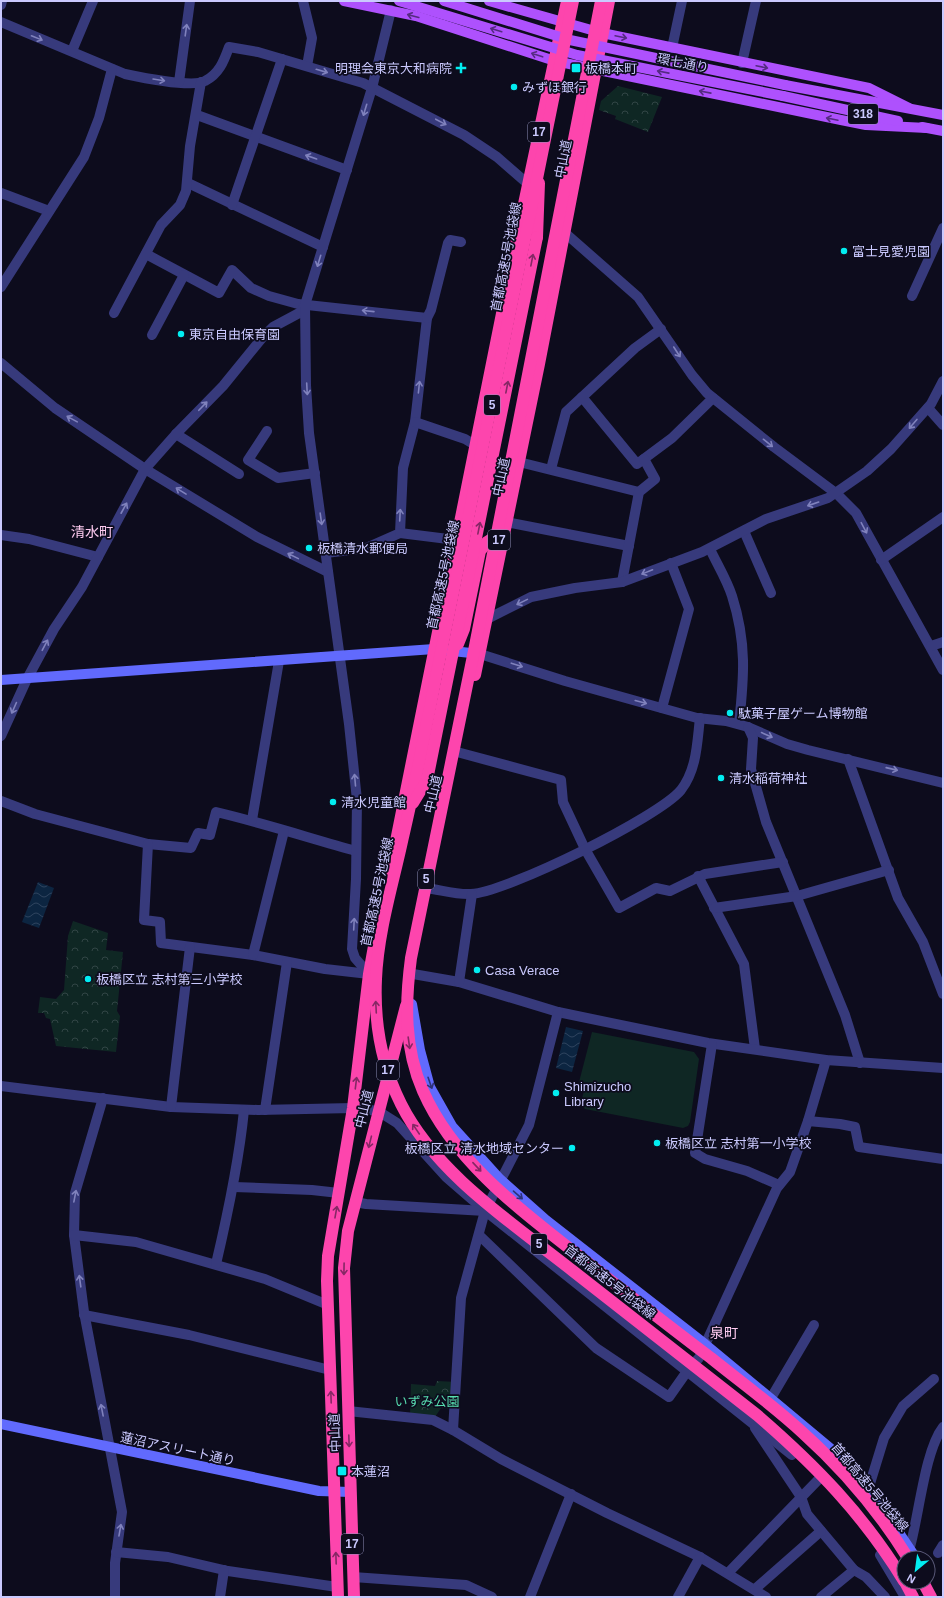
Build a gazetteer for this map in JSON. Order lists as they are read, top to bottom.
{
  "streets": {
    "highway": [
      "17",
      "中山道",
      "首都高速5号池袋線",
      "5"
    ],
    "main road": ["環七通り", "318"],
    "street": ["蓮沼アスリート通り"]
  },
  "crossings": [
    ["17", "中山道"],
    ["17", "首都高速5号池袋線"],
    ["中山道", "5"],
    ["中山道", "蓮沼アスリート通り"],
    ["首都高速5号池袋線", "5"]
  ],
  "districts": ["清水町", "泉町"],
  "parks": ["いずみ公園"],
  "places": {
    "health": ["明理会東京大和病院"],
    "transit": ["板橋本町", "本蓮沼"],
    "other": [
      "みずほ銀行",
      "富士見愛児園",
      "東京自由保育園",
      "板橋清水郵便局",
      "駄菓子屋ゲーム博物館",
      "清水稲荷神社",
      "清水児童館",
      "Casa Verace",
      "板橋区立 志村第三小学校",
      "Shimizucho Library",
      "板橋区立 志村第一小学校",
      "板橋区立 清水地域センター"
    ]
  },
  "north": "bottom left"
}
